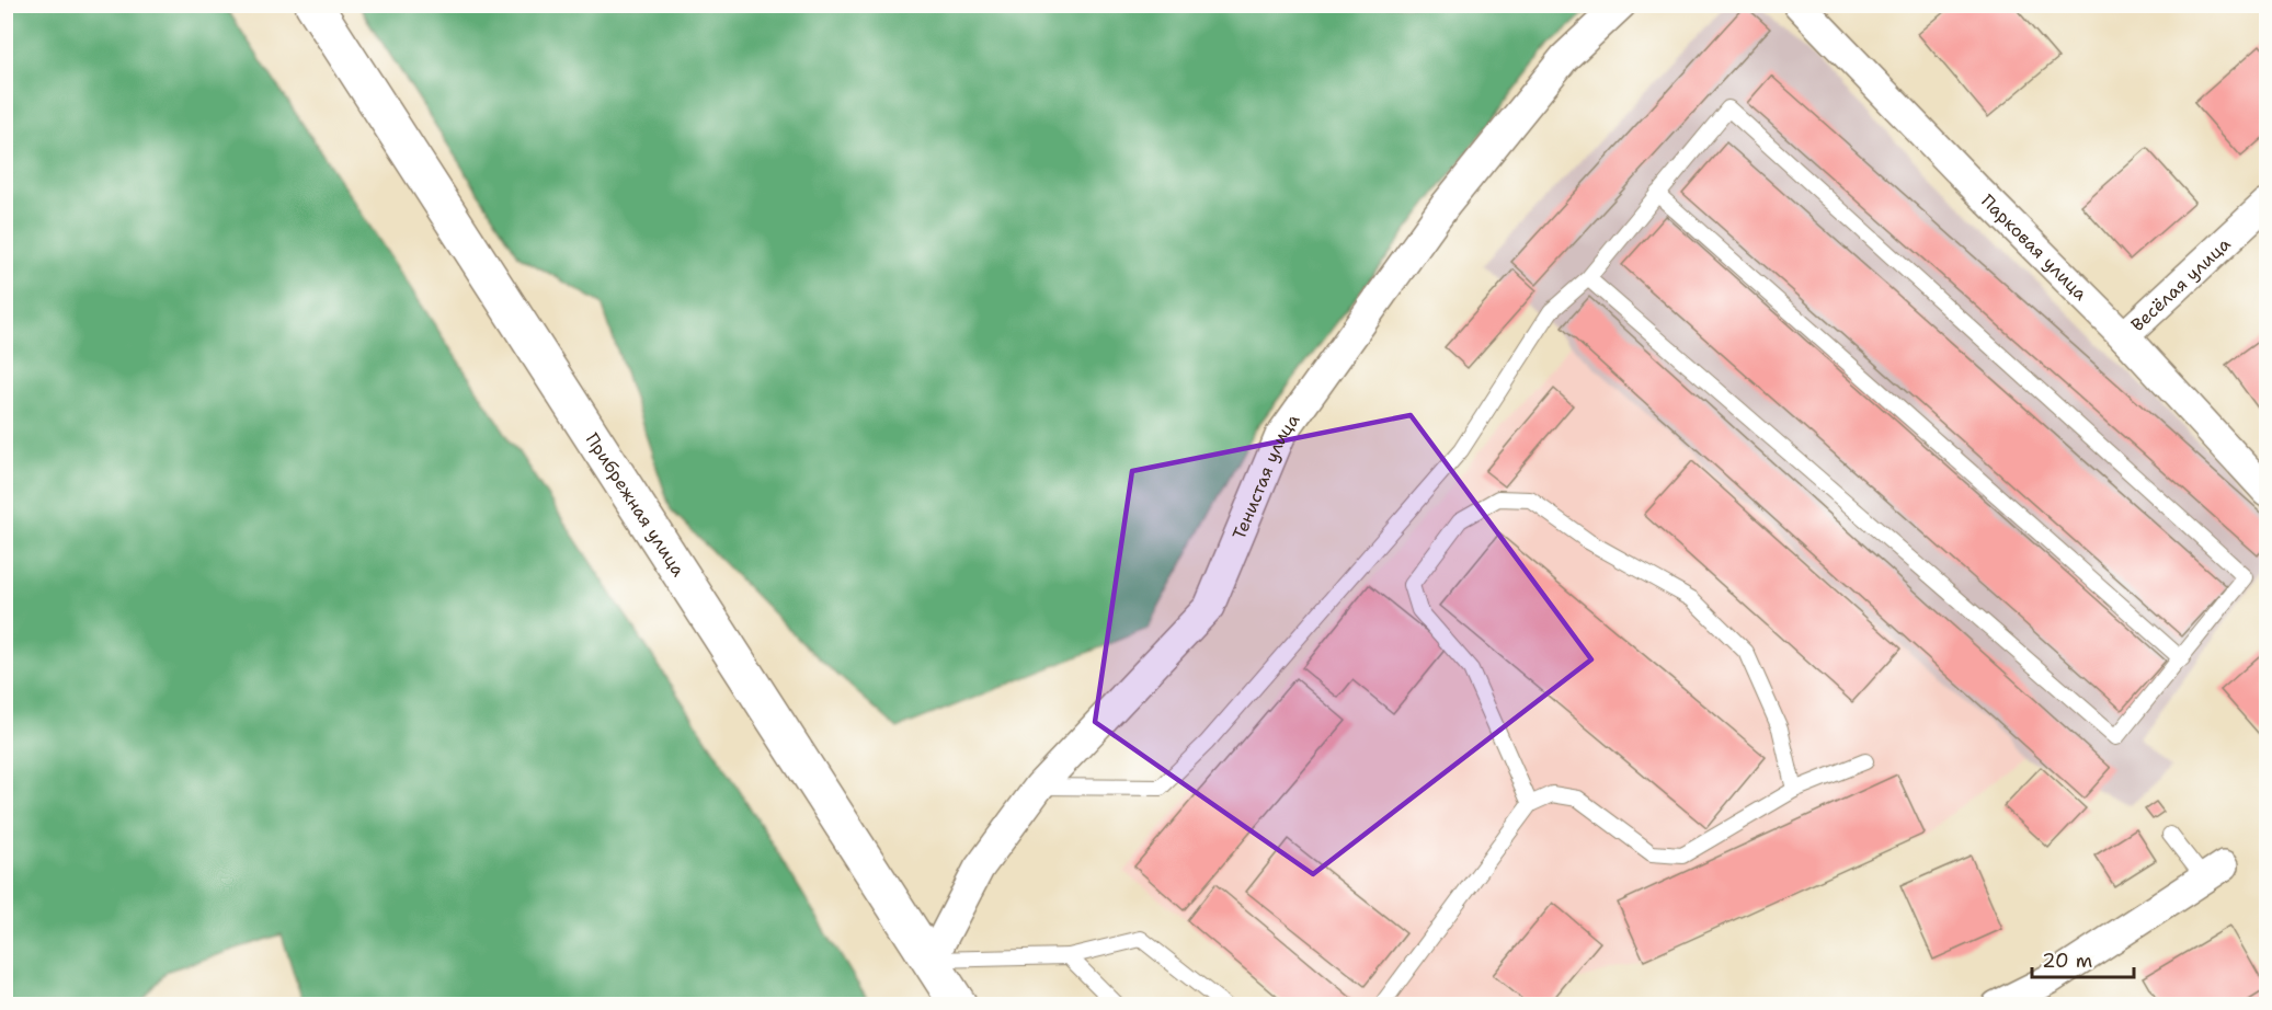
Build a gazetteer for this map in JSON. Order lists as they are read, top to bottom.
{
  "streets": {
    "street": [
      "Парковая улица",
      "Весёлая улица",
      "Тенистая улица",
      "Прибрежная улица"
    ]
  },
  "crossings": [
    ["Парковая улица", "Весёлая улица"],
    ["Тенистая улица", "Прибрежная улица"]
  ],
  "scale_bar": "20 m"
}
